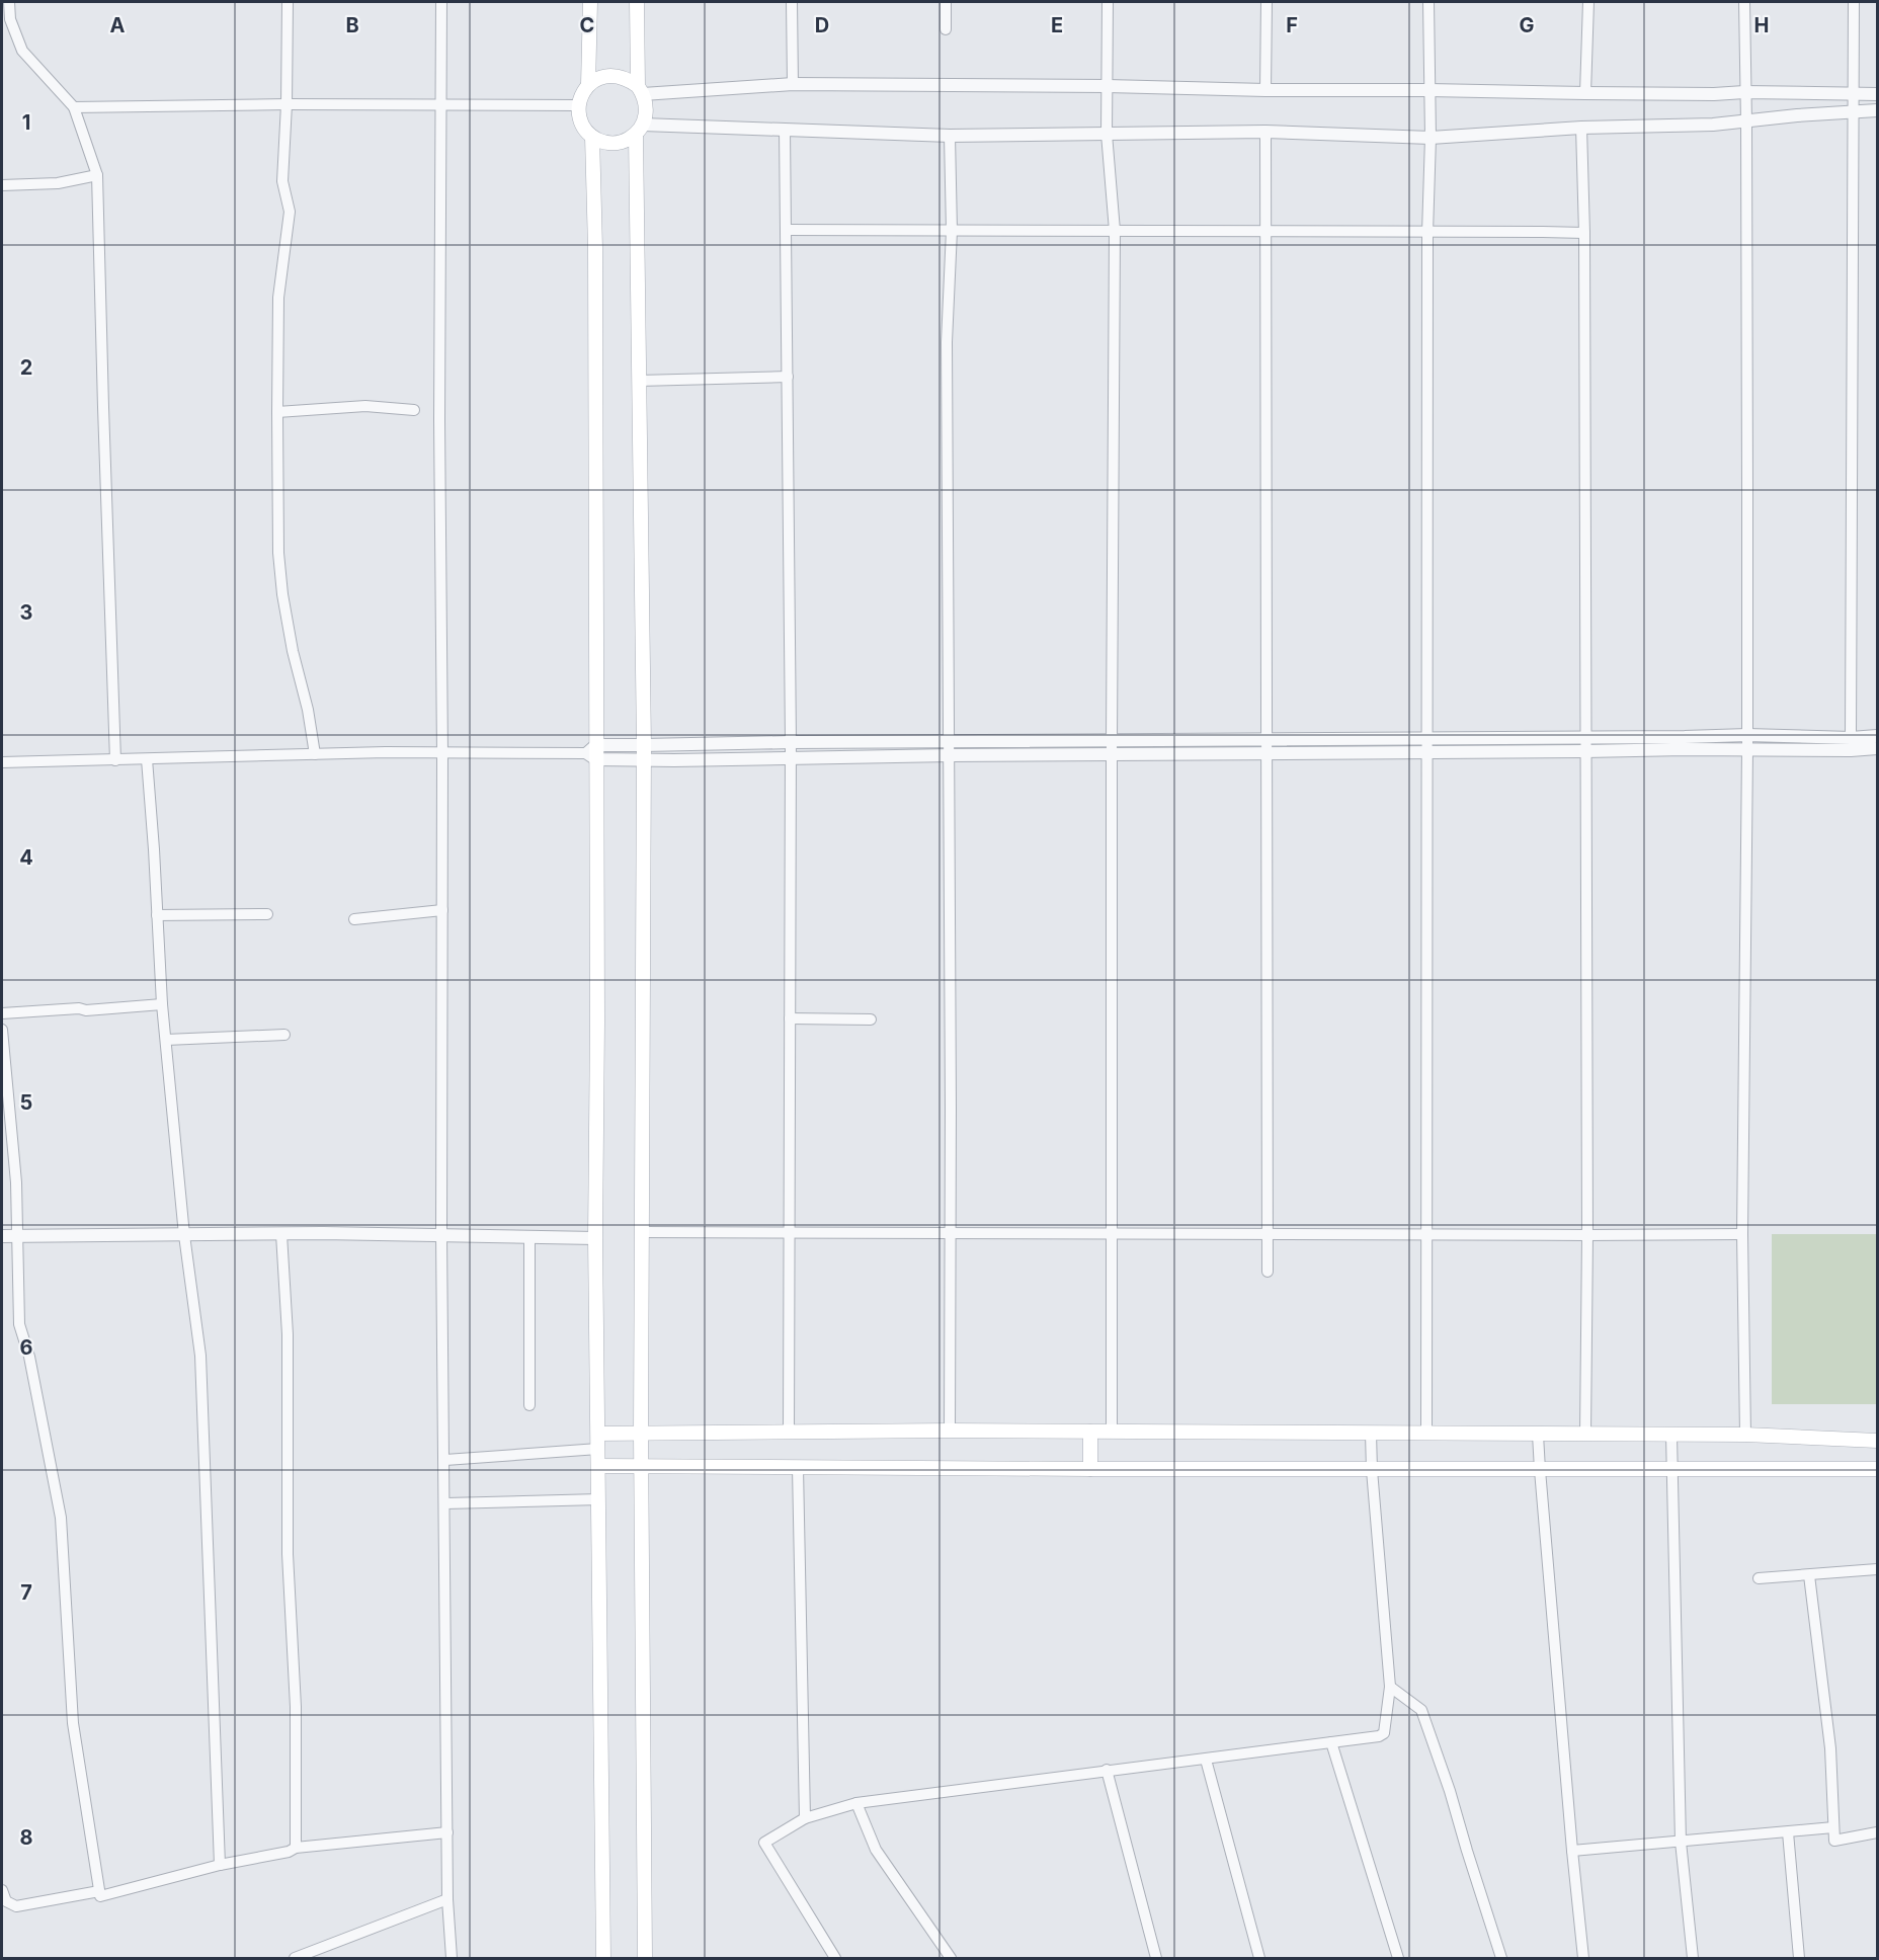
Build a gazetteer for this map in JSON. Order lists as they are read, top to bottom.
{
  "grid": {
    "columns": [
      "A",
      "B",
      "C",
      "D",
      "E",
      "F",
      "G",
      "H"
    ],
    "rows": [
      "1",
      "2",
      "3",
      "4",
      "5",
      "6",
      "7",
      "8"
    ]
  }
}
